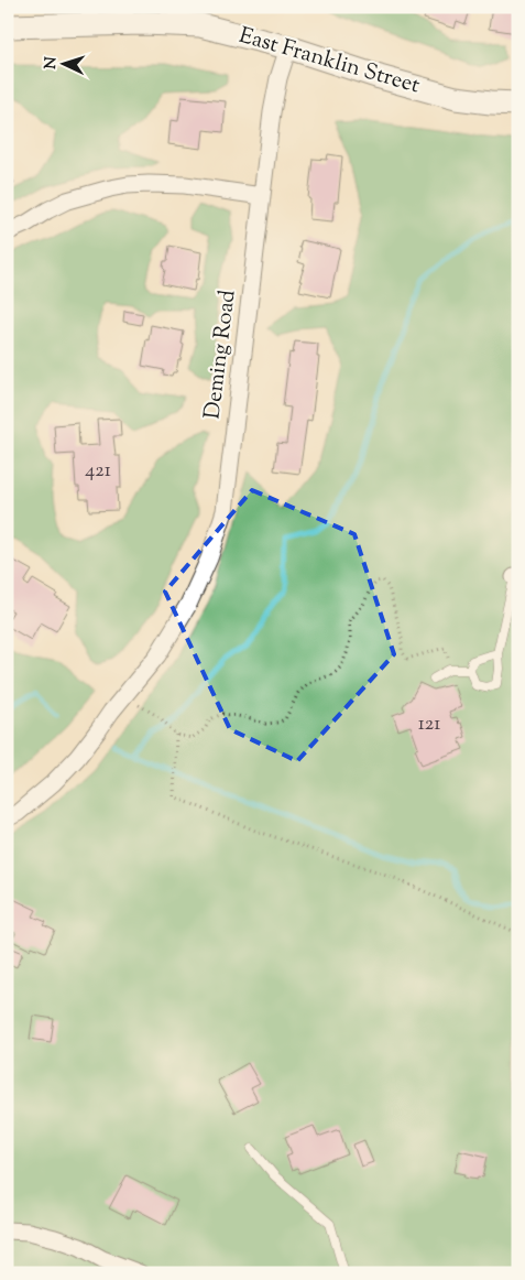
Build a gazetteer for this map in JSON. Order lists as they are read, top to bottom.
{
  "streets": {
    "main road": ["East Franklin Street"],
    "street": ["Deming Road"]
  },
  "crossings": [
    ["East Franklin Street", "Deming Road"]
  ],
  "house_numbers": ["421", "121"],
  "north": "left"
}
